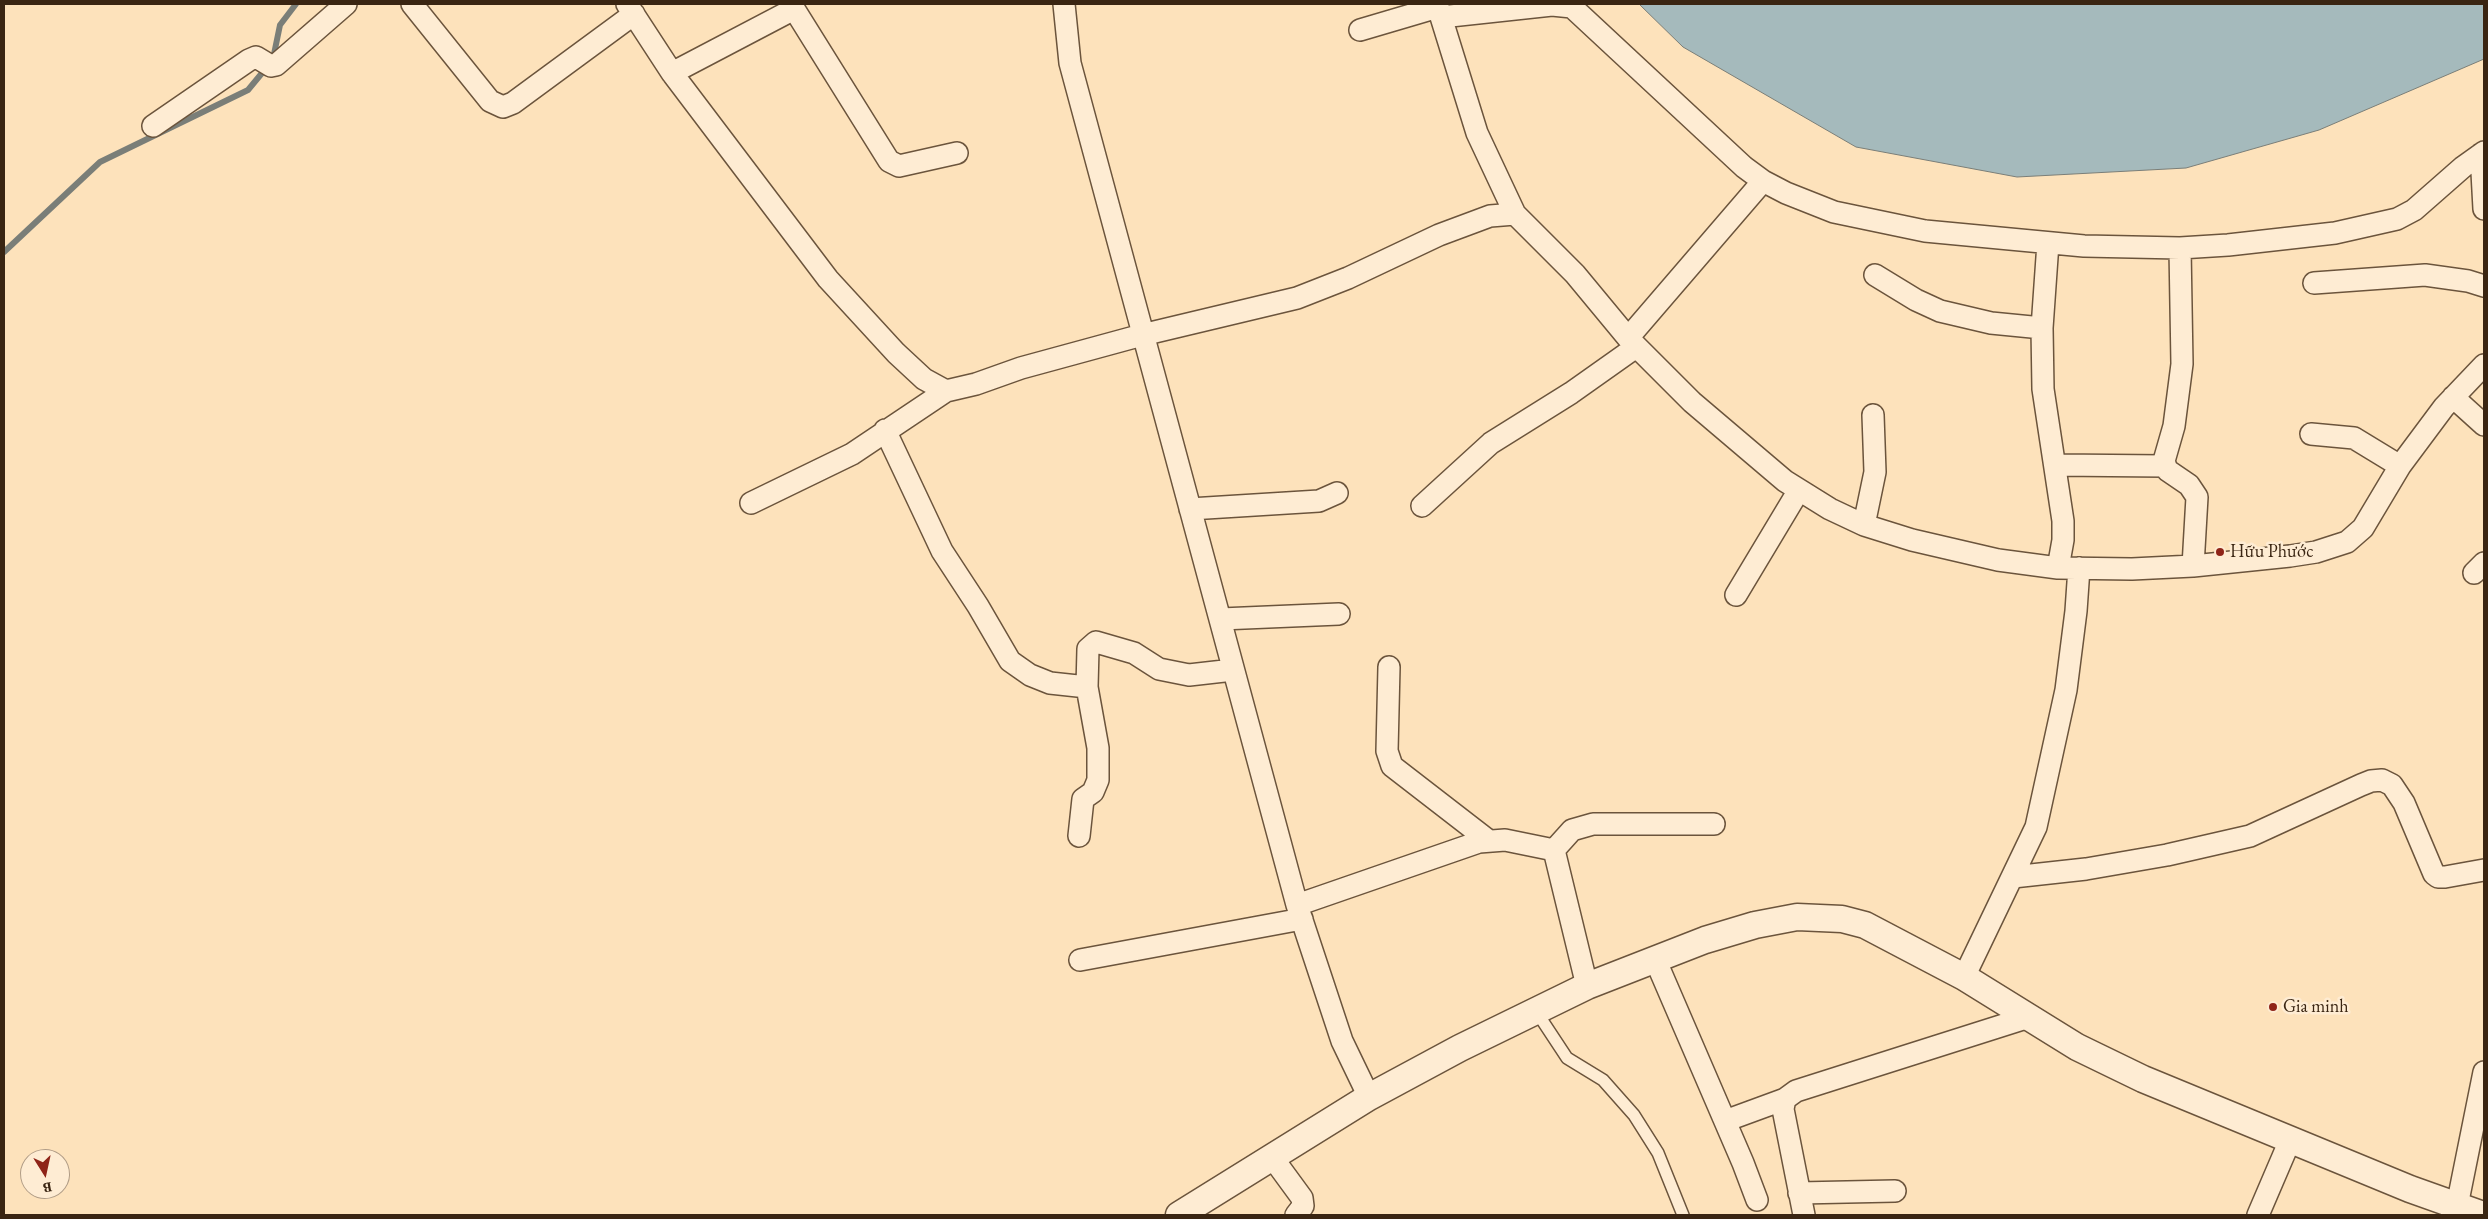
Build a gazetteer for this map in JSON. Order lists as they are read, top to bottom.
{
  "places": ["Hữu Phước", "Gia minh"],
  "north": "bottom"
}
